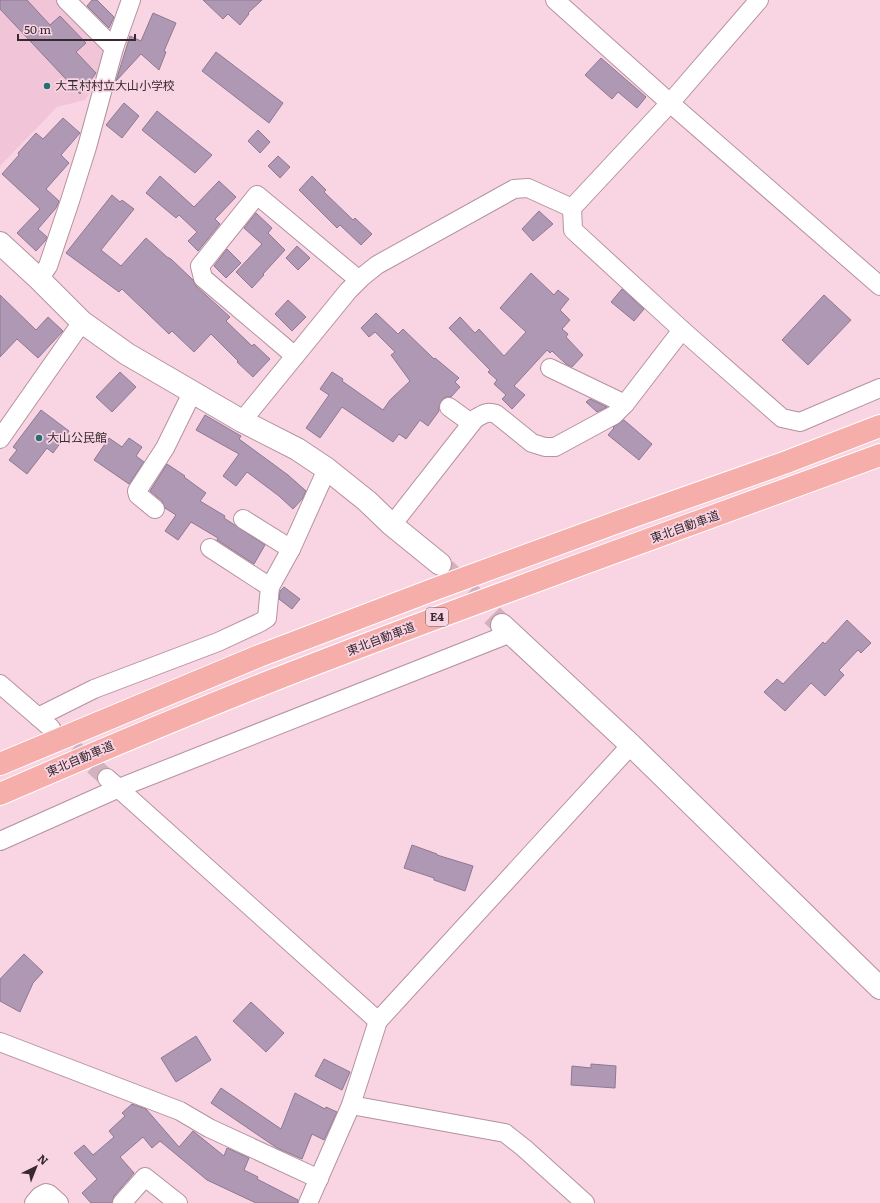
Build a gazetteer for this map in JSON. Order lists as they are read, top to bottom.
{
  "streets": {
    "highway": ["東北自動車道", "E4"]
  },
  "places": ["大玉村村立大山小学校", "大山公民館"],
  "scale_bar": "50 m",
  "north": "top right"
}
